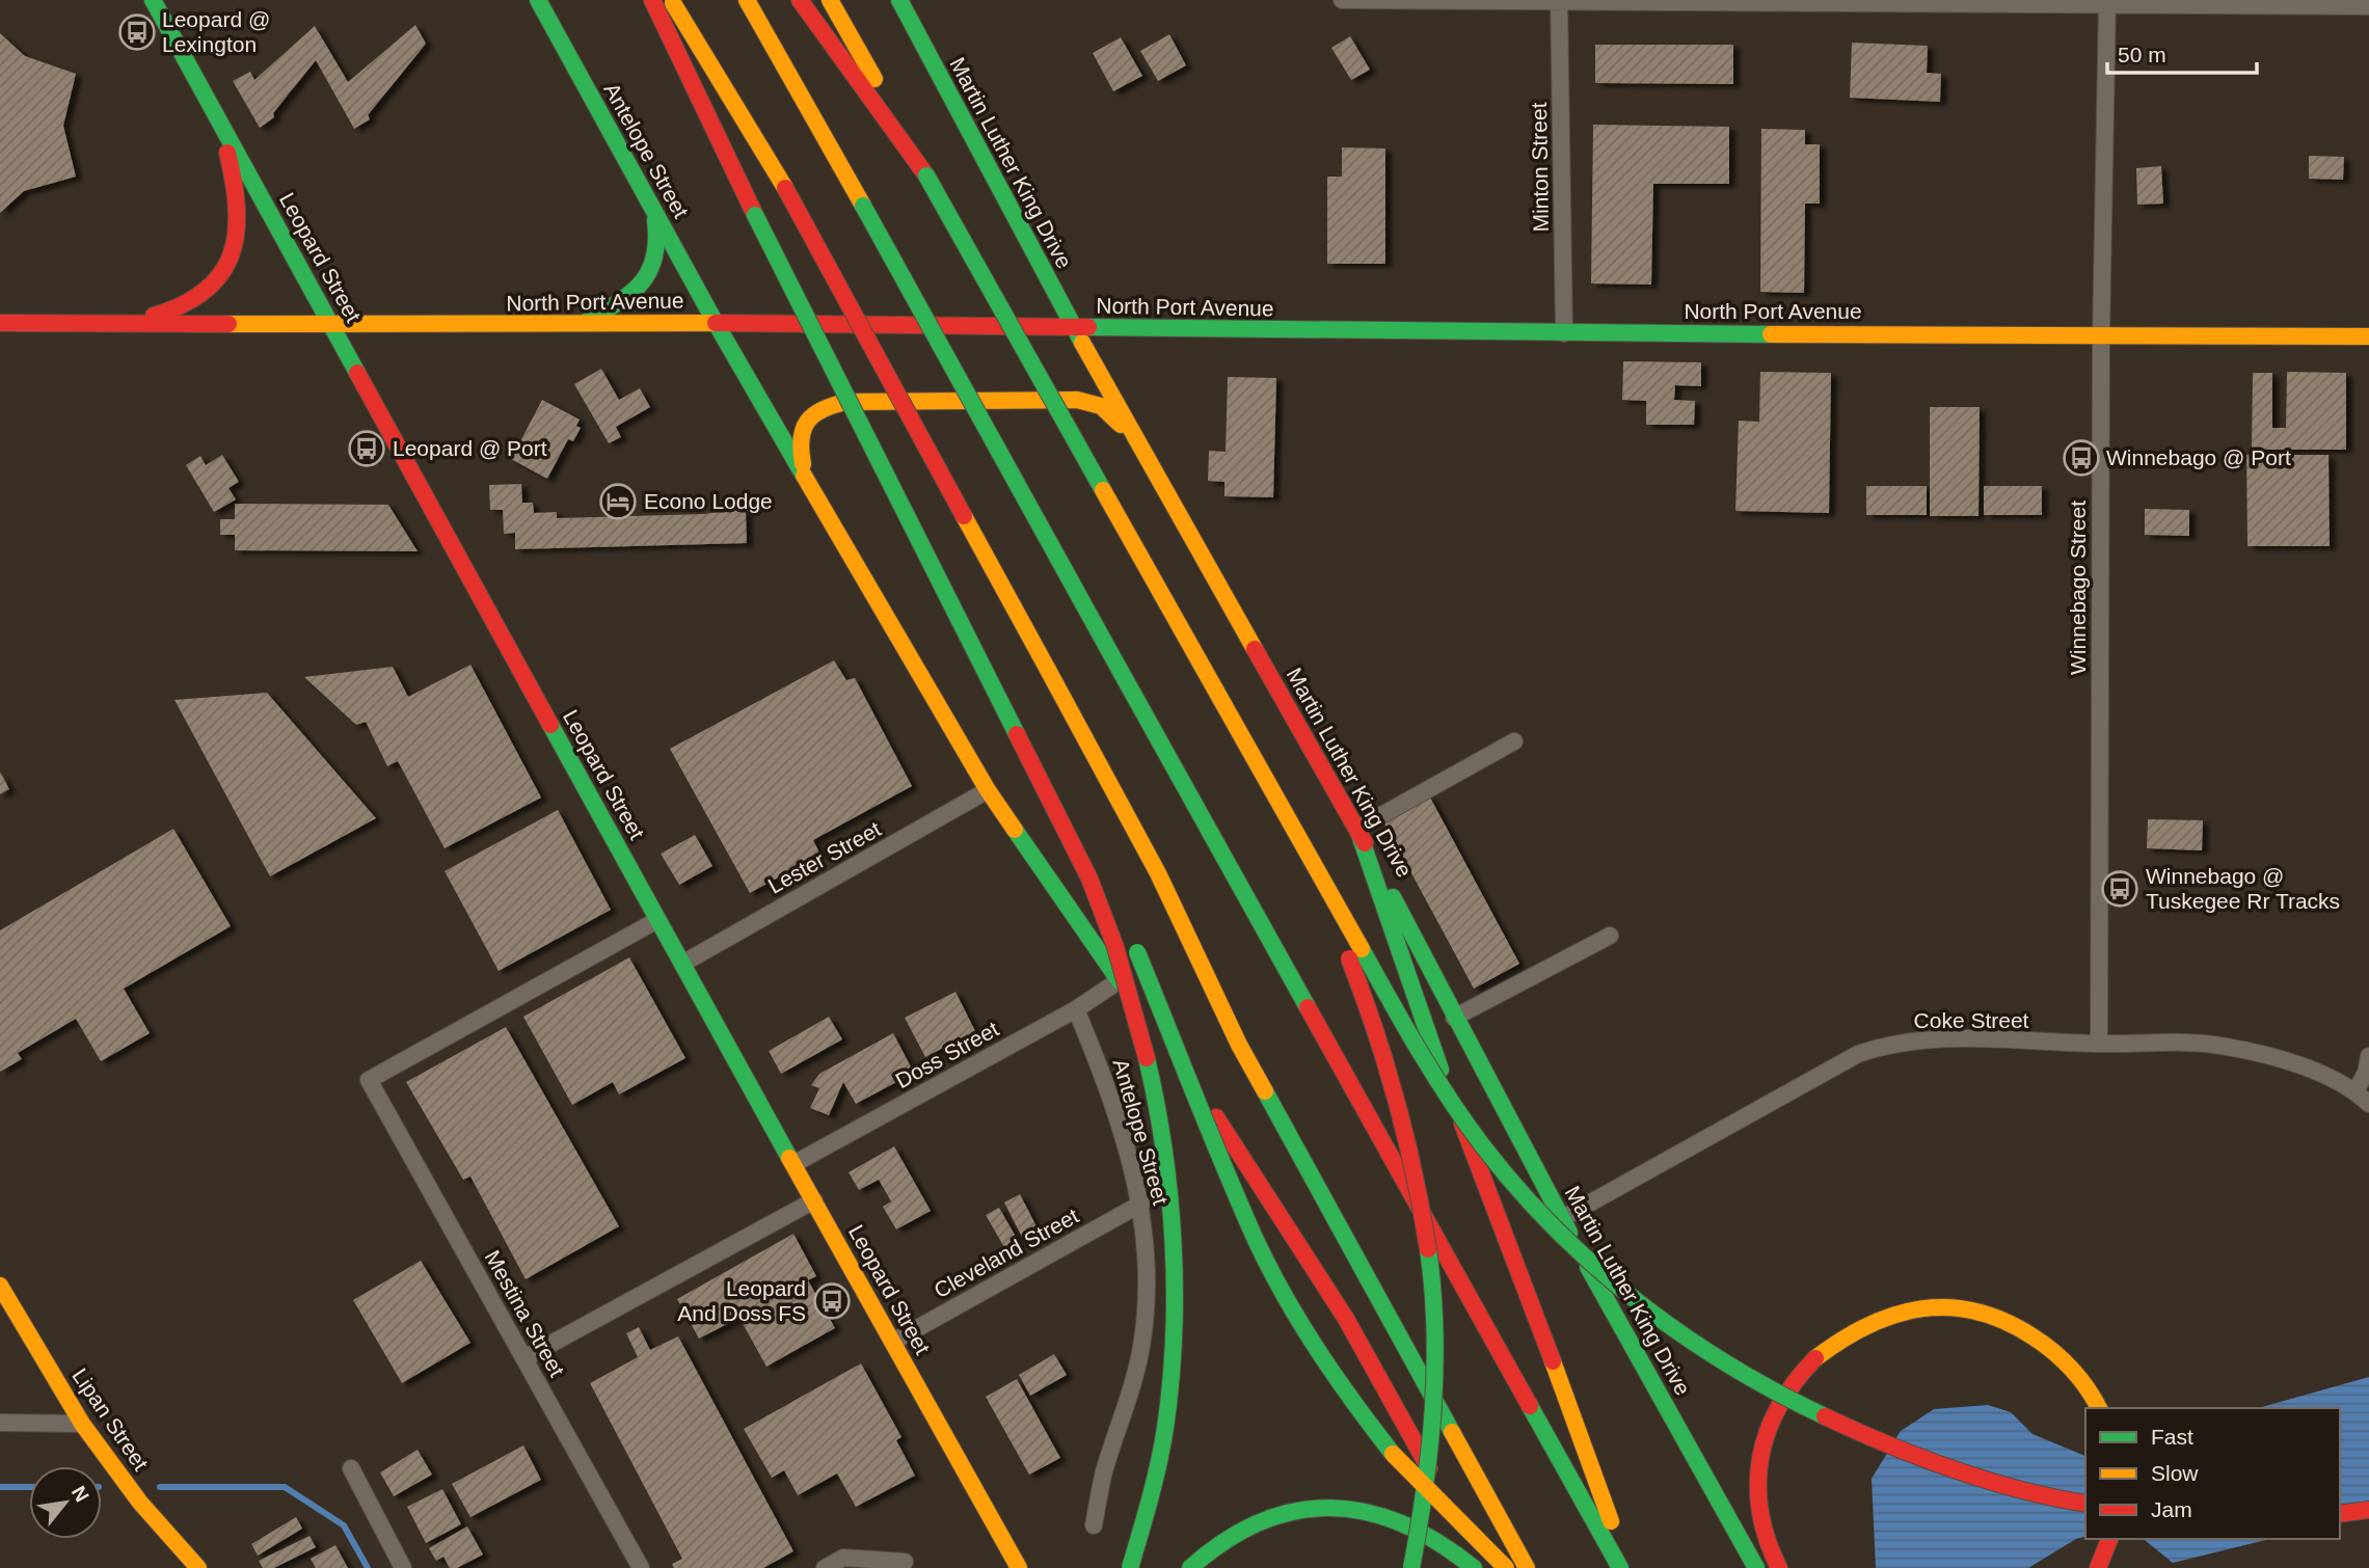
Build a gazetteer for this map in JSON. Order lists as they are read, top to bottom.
{
  "streets": {
    "main road": [
      "Antelope Street",
      "Martin Luther King Drive",
      "Leopard Street",
      "North Port Avenue",
      "Lipan Street"
    ],
    "street": [
      "Minton Street",
      "Winnebago Street",
      "Lester Street",
      "Coke Street",
      "Doss Street",
      "Cleveland Street",
      "Mestina Street"
    ]
  },
  "crossings": [
    ["Antelope Street", "North Port Avenue"],
    ["Antelope Street", "Lester Street"],
    ["Antelope Street", "Doss Street"],
    ["Antelope Street", "Cleveland Street"],
    ["Martin Luther King Drive", "North Port Avenue"],
    ["Martin Luther King Drive", "Coke Street"],
    ["Minton Street", "North Port Avenue"],
    ["Leopard Street", "North Port Avenue"],
    ["Leopard Street", "Lester Street"],
    ["Leopard Street", "Doss Street"],
    ["Leopard Street", "Cleveland Street"],
    ["Leopard Street", "Mestina Street"],
    ["North Port Avenue", "Winnebago Street"],
    ["Winnebago Street", "Coke Street"]
  ],
  "places": {
    "bus stop": [
      "Leopard @ Lexington",
      "Leopard @ Port",
      "Winnebago @ Port",
      "Winnebago @ Tuskegee Rr Tracks",
      "Leopard And Doss FS"
    ],
    "hotel": ["Econo Lodge"]
  },
  "legend": ["Fast", "Slow", "Jam"],
  "scale_bar": "50 m",
  "north": "top right"
}
